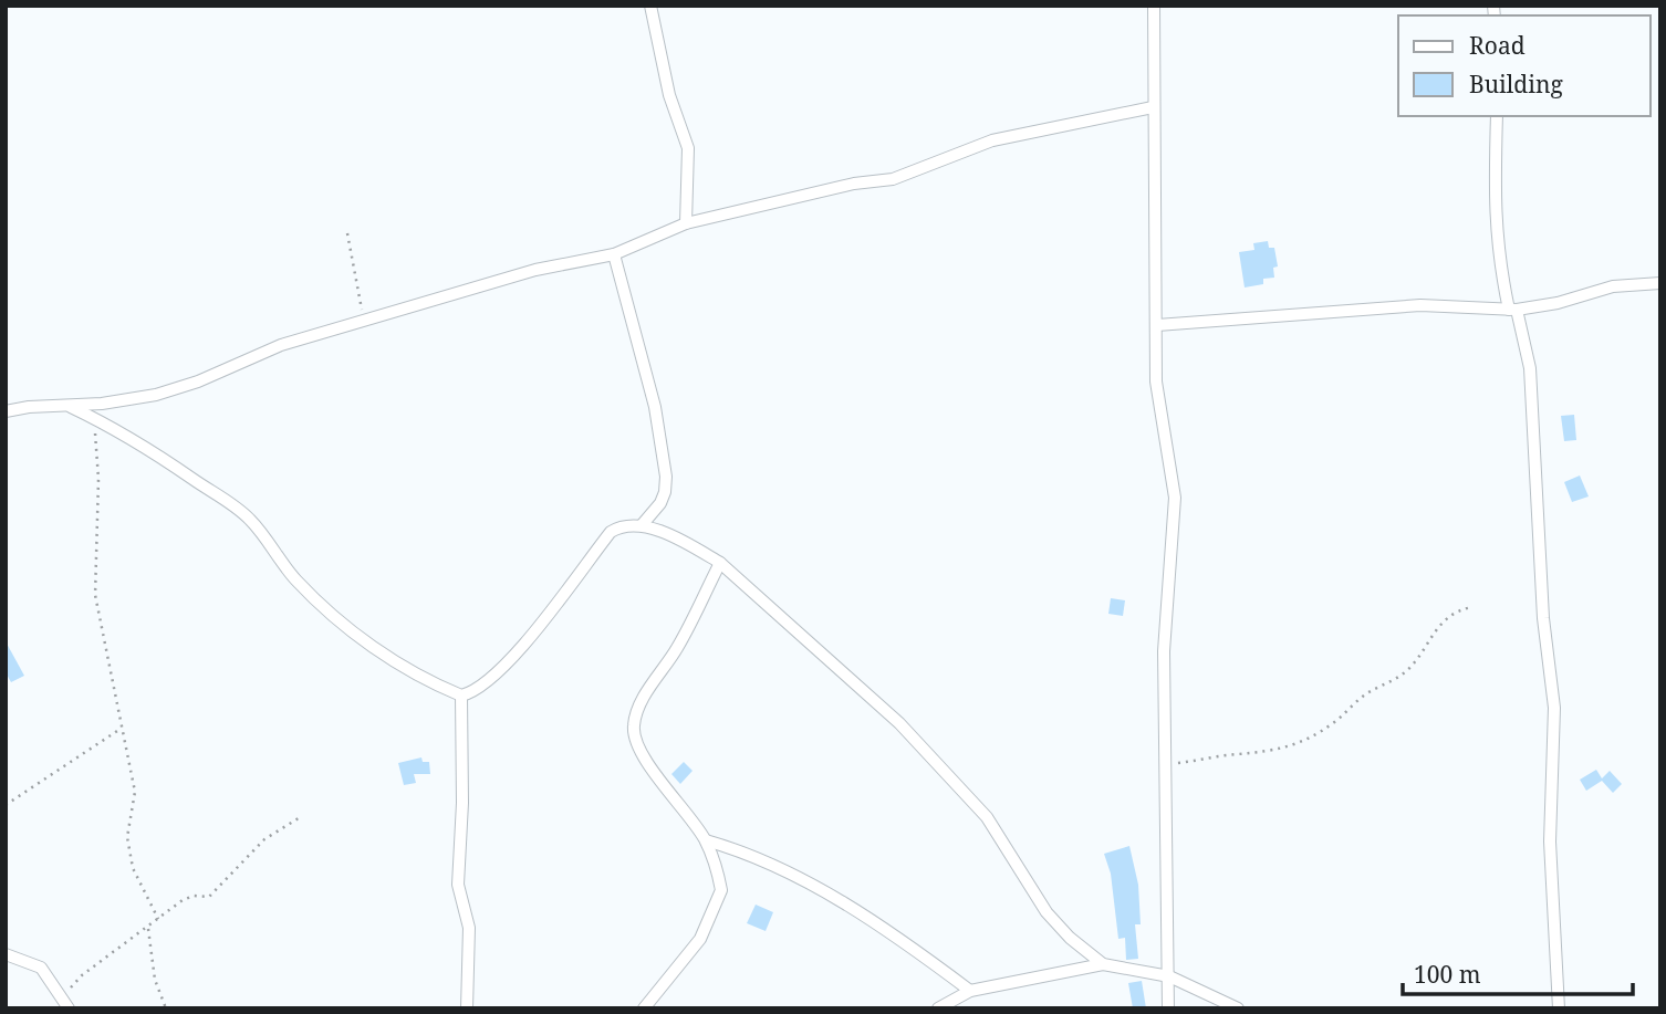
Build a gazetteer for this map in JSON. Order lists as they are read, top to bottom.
{
  "legend": ["Road", "Building"],
  "scale_bar": "100 m"
}
